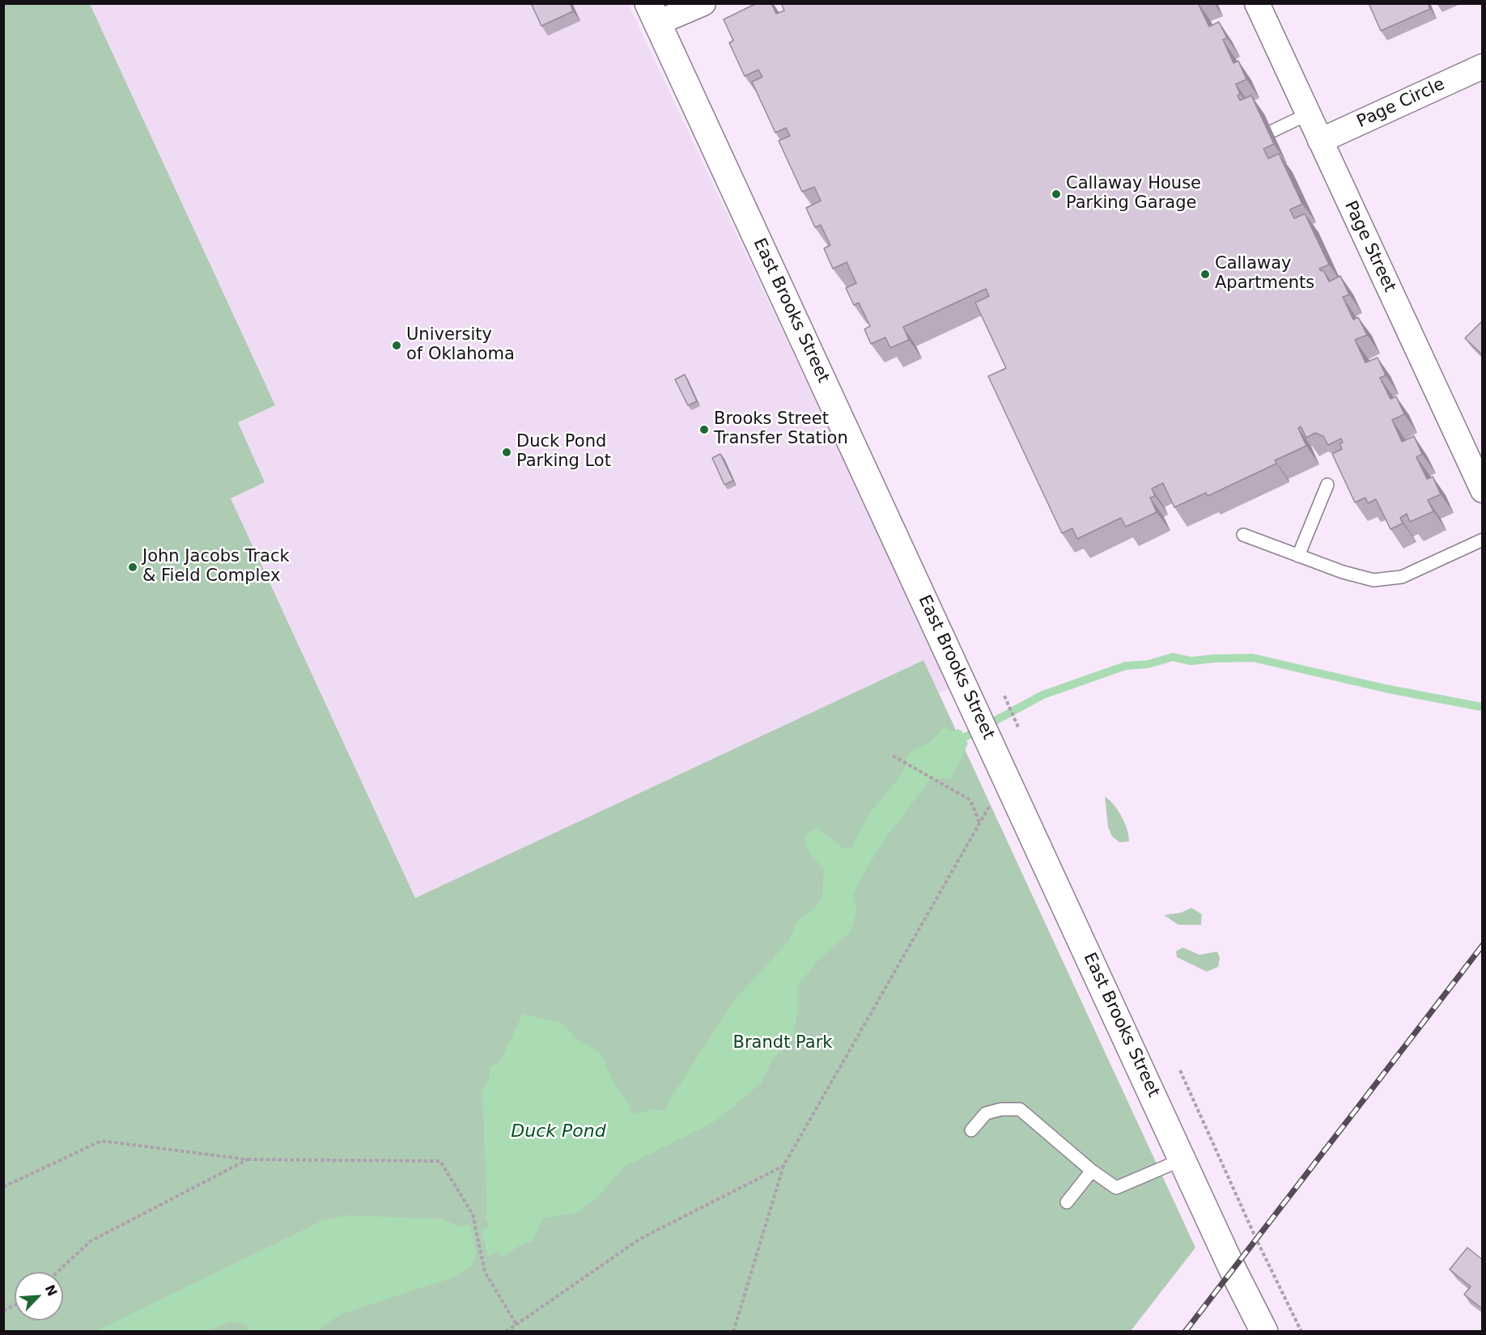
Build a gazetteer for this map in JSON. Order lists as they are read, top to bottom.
{
  "streets": {
    "street": ["Page Circle", "Page Street", "East Brooks Street"]
  },
  "crossings": [
    ["Page Circle", "Page Street"]
  ],
  "water": ["Duck Pond"],
  "parks": ["Brandt Park"],
  "places": [
    "Callaway House Parking Garage",
    "Callaway Apartments",
    "University of Oklahoma",
    "Brooks Street Transfer Station",
    "Duck Pond Parking Lot",
    "John Jacobs Track & Field Complex"
  ],
  "north": "top right"
}
